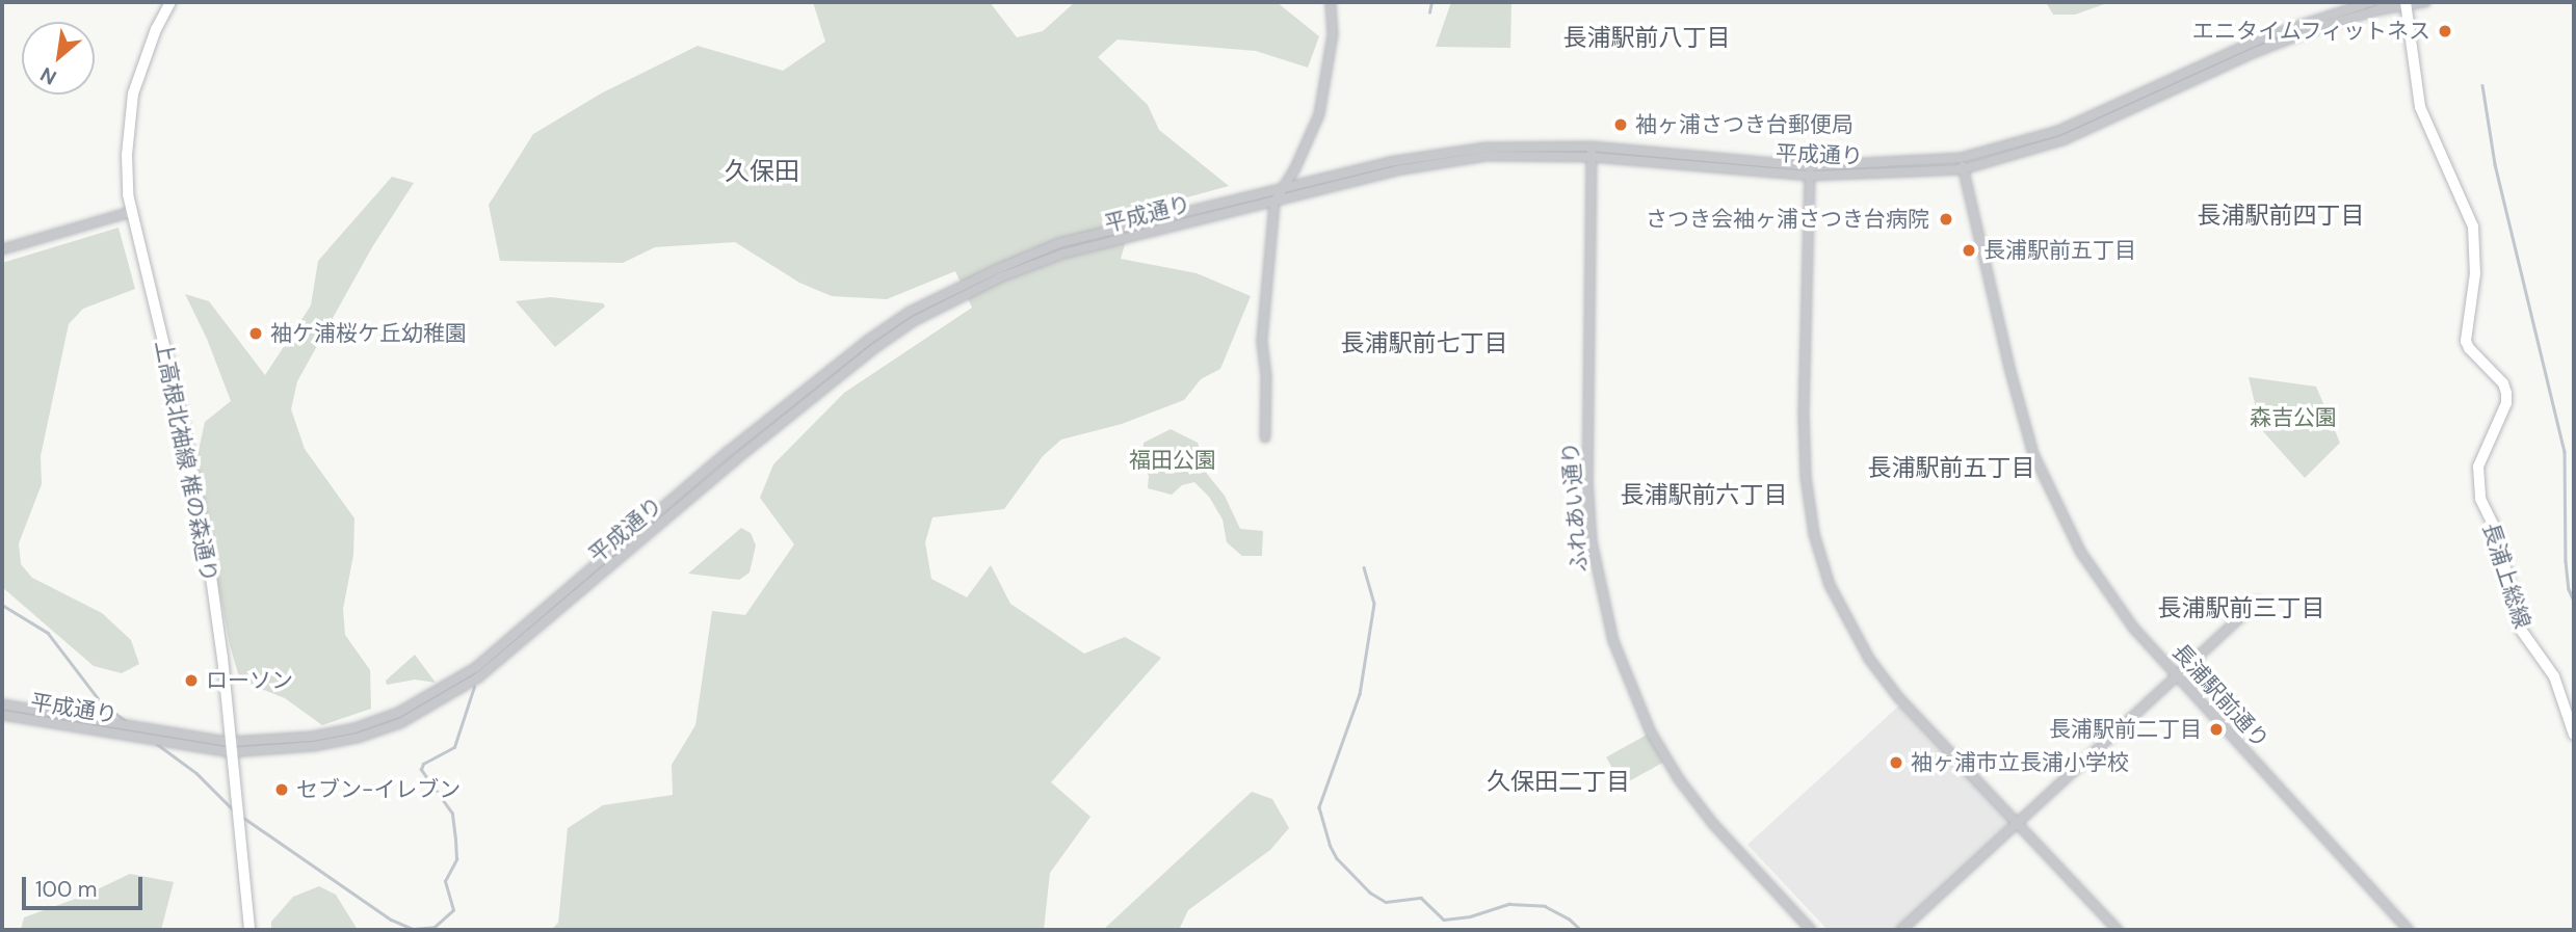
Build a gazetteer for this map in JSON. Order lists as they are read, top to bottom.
{
  "streets": {
    "main road": ["上高根北袖線 椎の森通り", "長浦上総線"],
    "street": ["平成通り", "ふれあい通り", "長浦駅前通り"]
  },
  "crossings": [
    ["平成通り", "上高根北袖線 椎の森通り"],
    ["平成通り", "ふれあい通り"],
    ["平成通り", "長浦上総線"],
    ["平成通り", "長浦駅前通り"]
  ],
  "districts": [
    "長浦駅前八丁目",
    "久保田",
    "長浦駅前四丁目",
    "長浦駅前七丁目",
    "長浦駅前五丁目",
    "長浦駅前六丁目",
    "長浦駅前三丁目",
    "久保田二丁目"
  ],
  "parks": ["森吉公園", "福田公園"],
  "places": [
    "エニタイムフィットネス",
    "袖ヶ浦さつき台郵便局",
    "さつき会袖ヶ浦さつき台病院",
    "長浦駅前五丁目",
    "袖ケ浦桜ケ丘幼稚園",
    "ローソン",
    "長浦駅前二丁目",
    "袖ヶ浦市立長浦小学校",
    "セブン-イレブン"
  ],
  "scale_bar": "100 m",
  "north": "bottom left"
}
